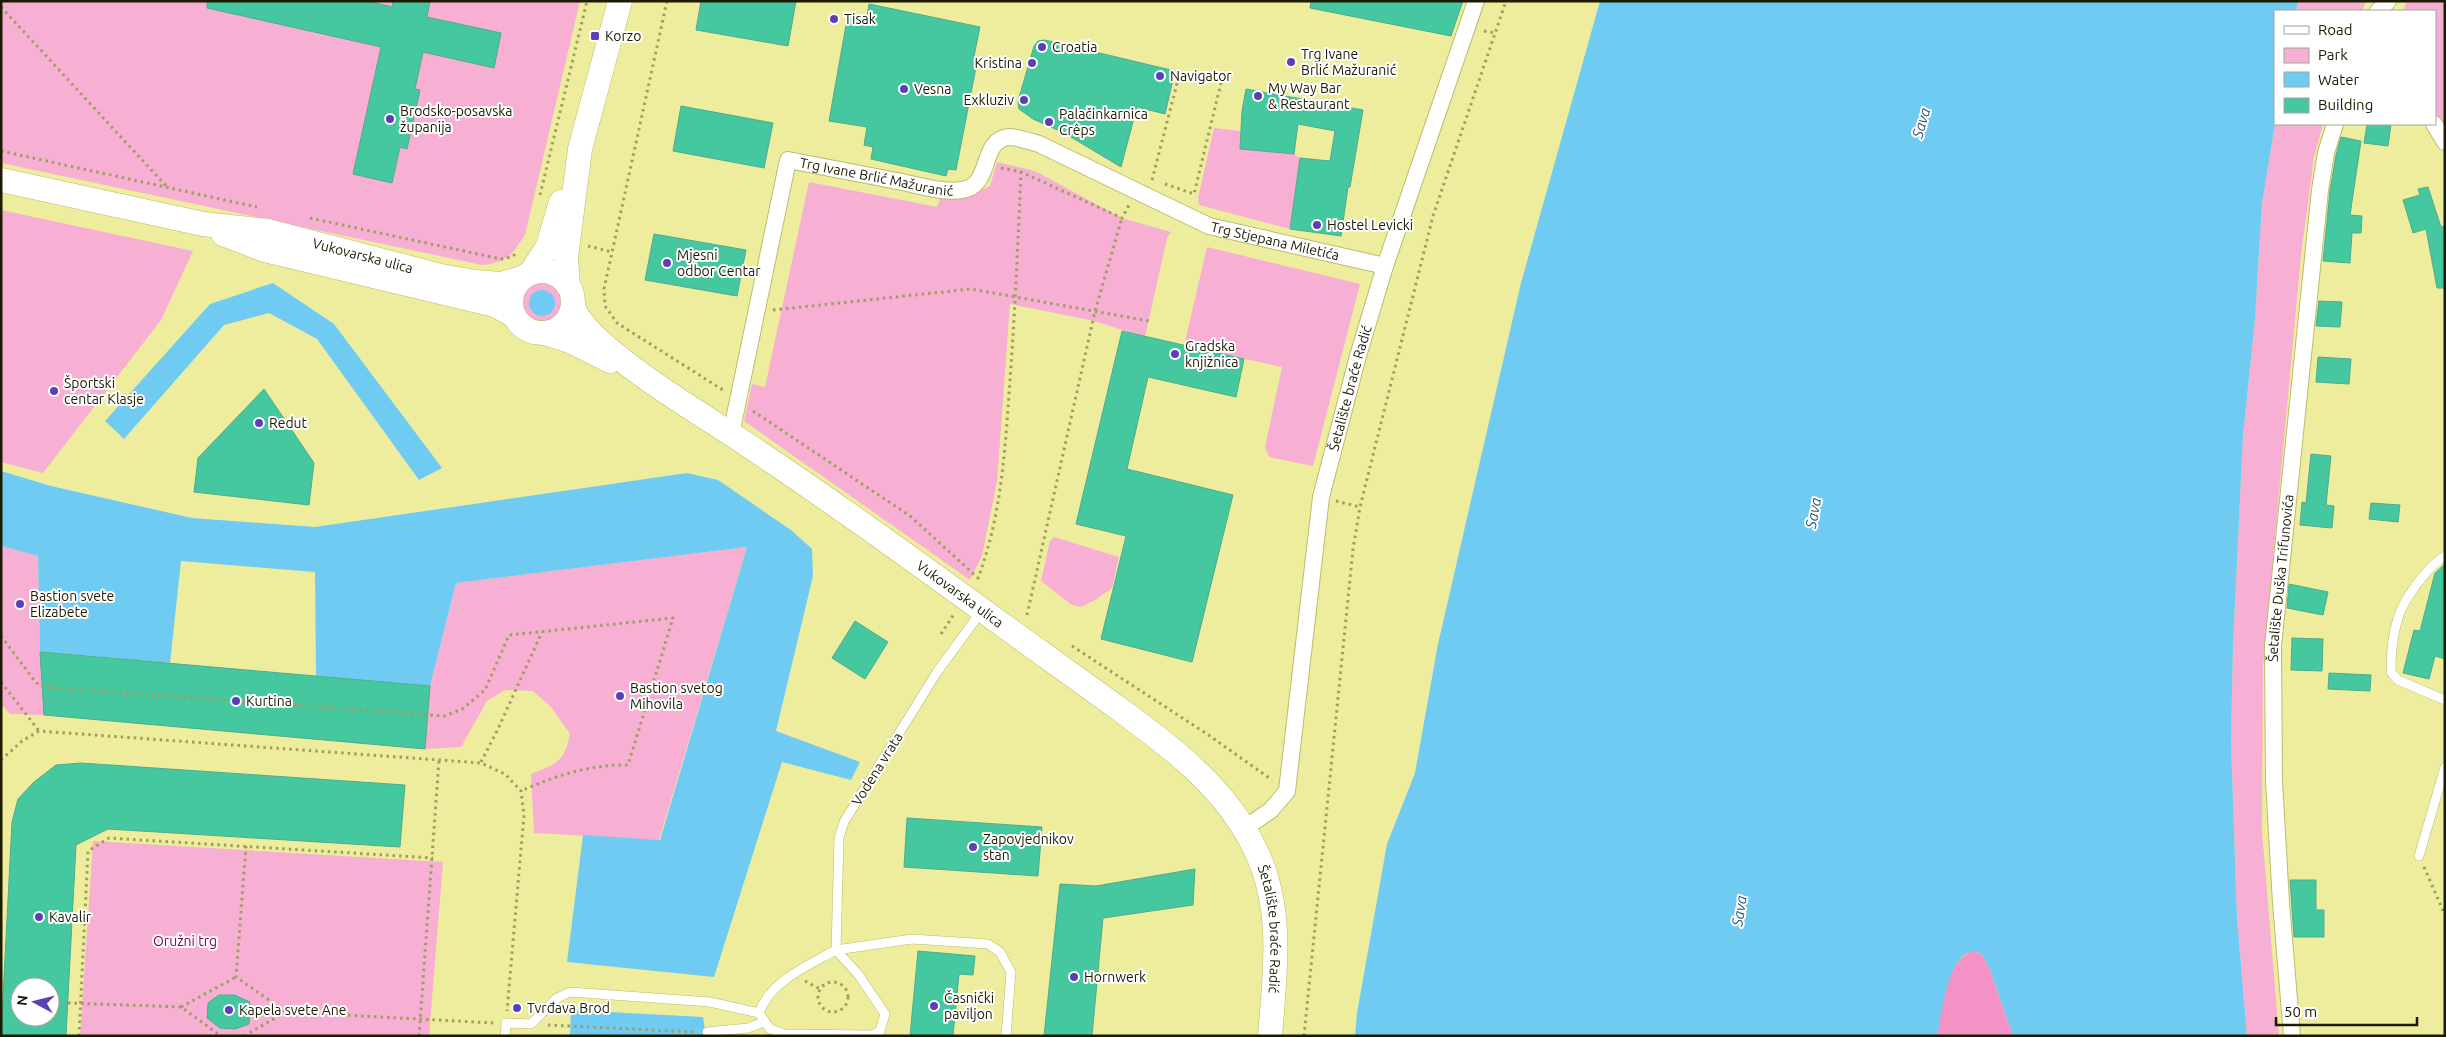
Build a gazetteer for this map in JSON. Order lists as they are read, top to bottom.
{
  "streets": {
    "main road": ["Vukovarska ulica", "Šetalište braće Radić"],
    "street": ["Trg Ivane Brlić Mažuranić", "Trg Stjepana Miletića", "Šetalište Duška Trifunovića"],
    "lane": ["Vodena vrata"]
  },
  "crossings": [
    ["Trg Ivane Brlić Mažuranić", "Trg Stjepana Miletića"],
    ["Trg Ivane Brlić Mažuranić", "Vukovarska ulica"],
    ["Trg Stjepana Miletića", "Šetalište braće Radić"],
    ["Vukovarska ulica", "Šetalište braće Radić"],
    ["Vukovarska ulica", "Vodena vrata"]
  ],
  "water": ["Sava"],
  "parks": ["Oružni trg"],
  "places": {
    "other": [
      "Tisak",
      "Croatia",
      "Trg Ivane Brlić Mažuranić",
      "Kristina",
      "Navigator",
      "Vesna",
      "My Way Bar & Restaurant",
      "Exkluziv",
      "Brodsko-posavska županija",
      "Palačinkarnica Crêps",
      "Hostel Levicki",
      "Mjesni odbor Centar",
      "Gradska knjižnica",
      "Športski centar Klasje",
      "Redut",
      "Bastion svete Elizabete",
      "Bastion svetog Mihovila",
      "Kurtina",
      "Zapovjednikov stan",
      "Kavalir",
      "Hornwerk",
      "Časnički paviljon",
      "Tvrđava Brod",
      "Kapela svete Ane"
    ],
    "transit": ["Korzo"]
  },
  "legend": [
    "Road",
    "Park",
    "Water",
    "Building"
  ],
  "scale_bar": "50 m",
  "north": "left"
}
